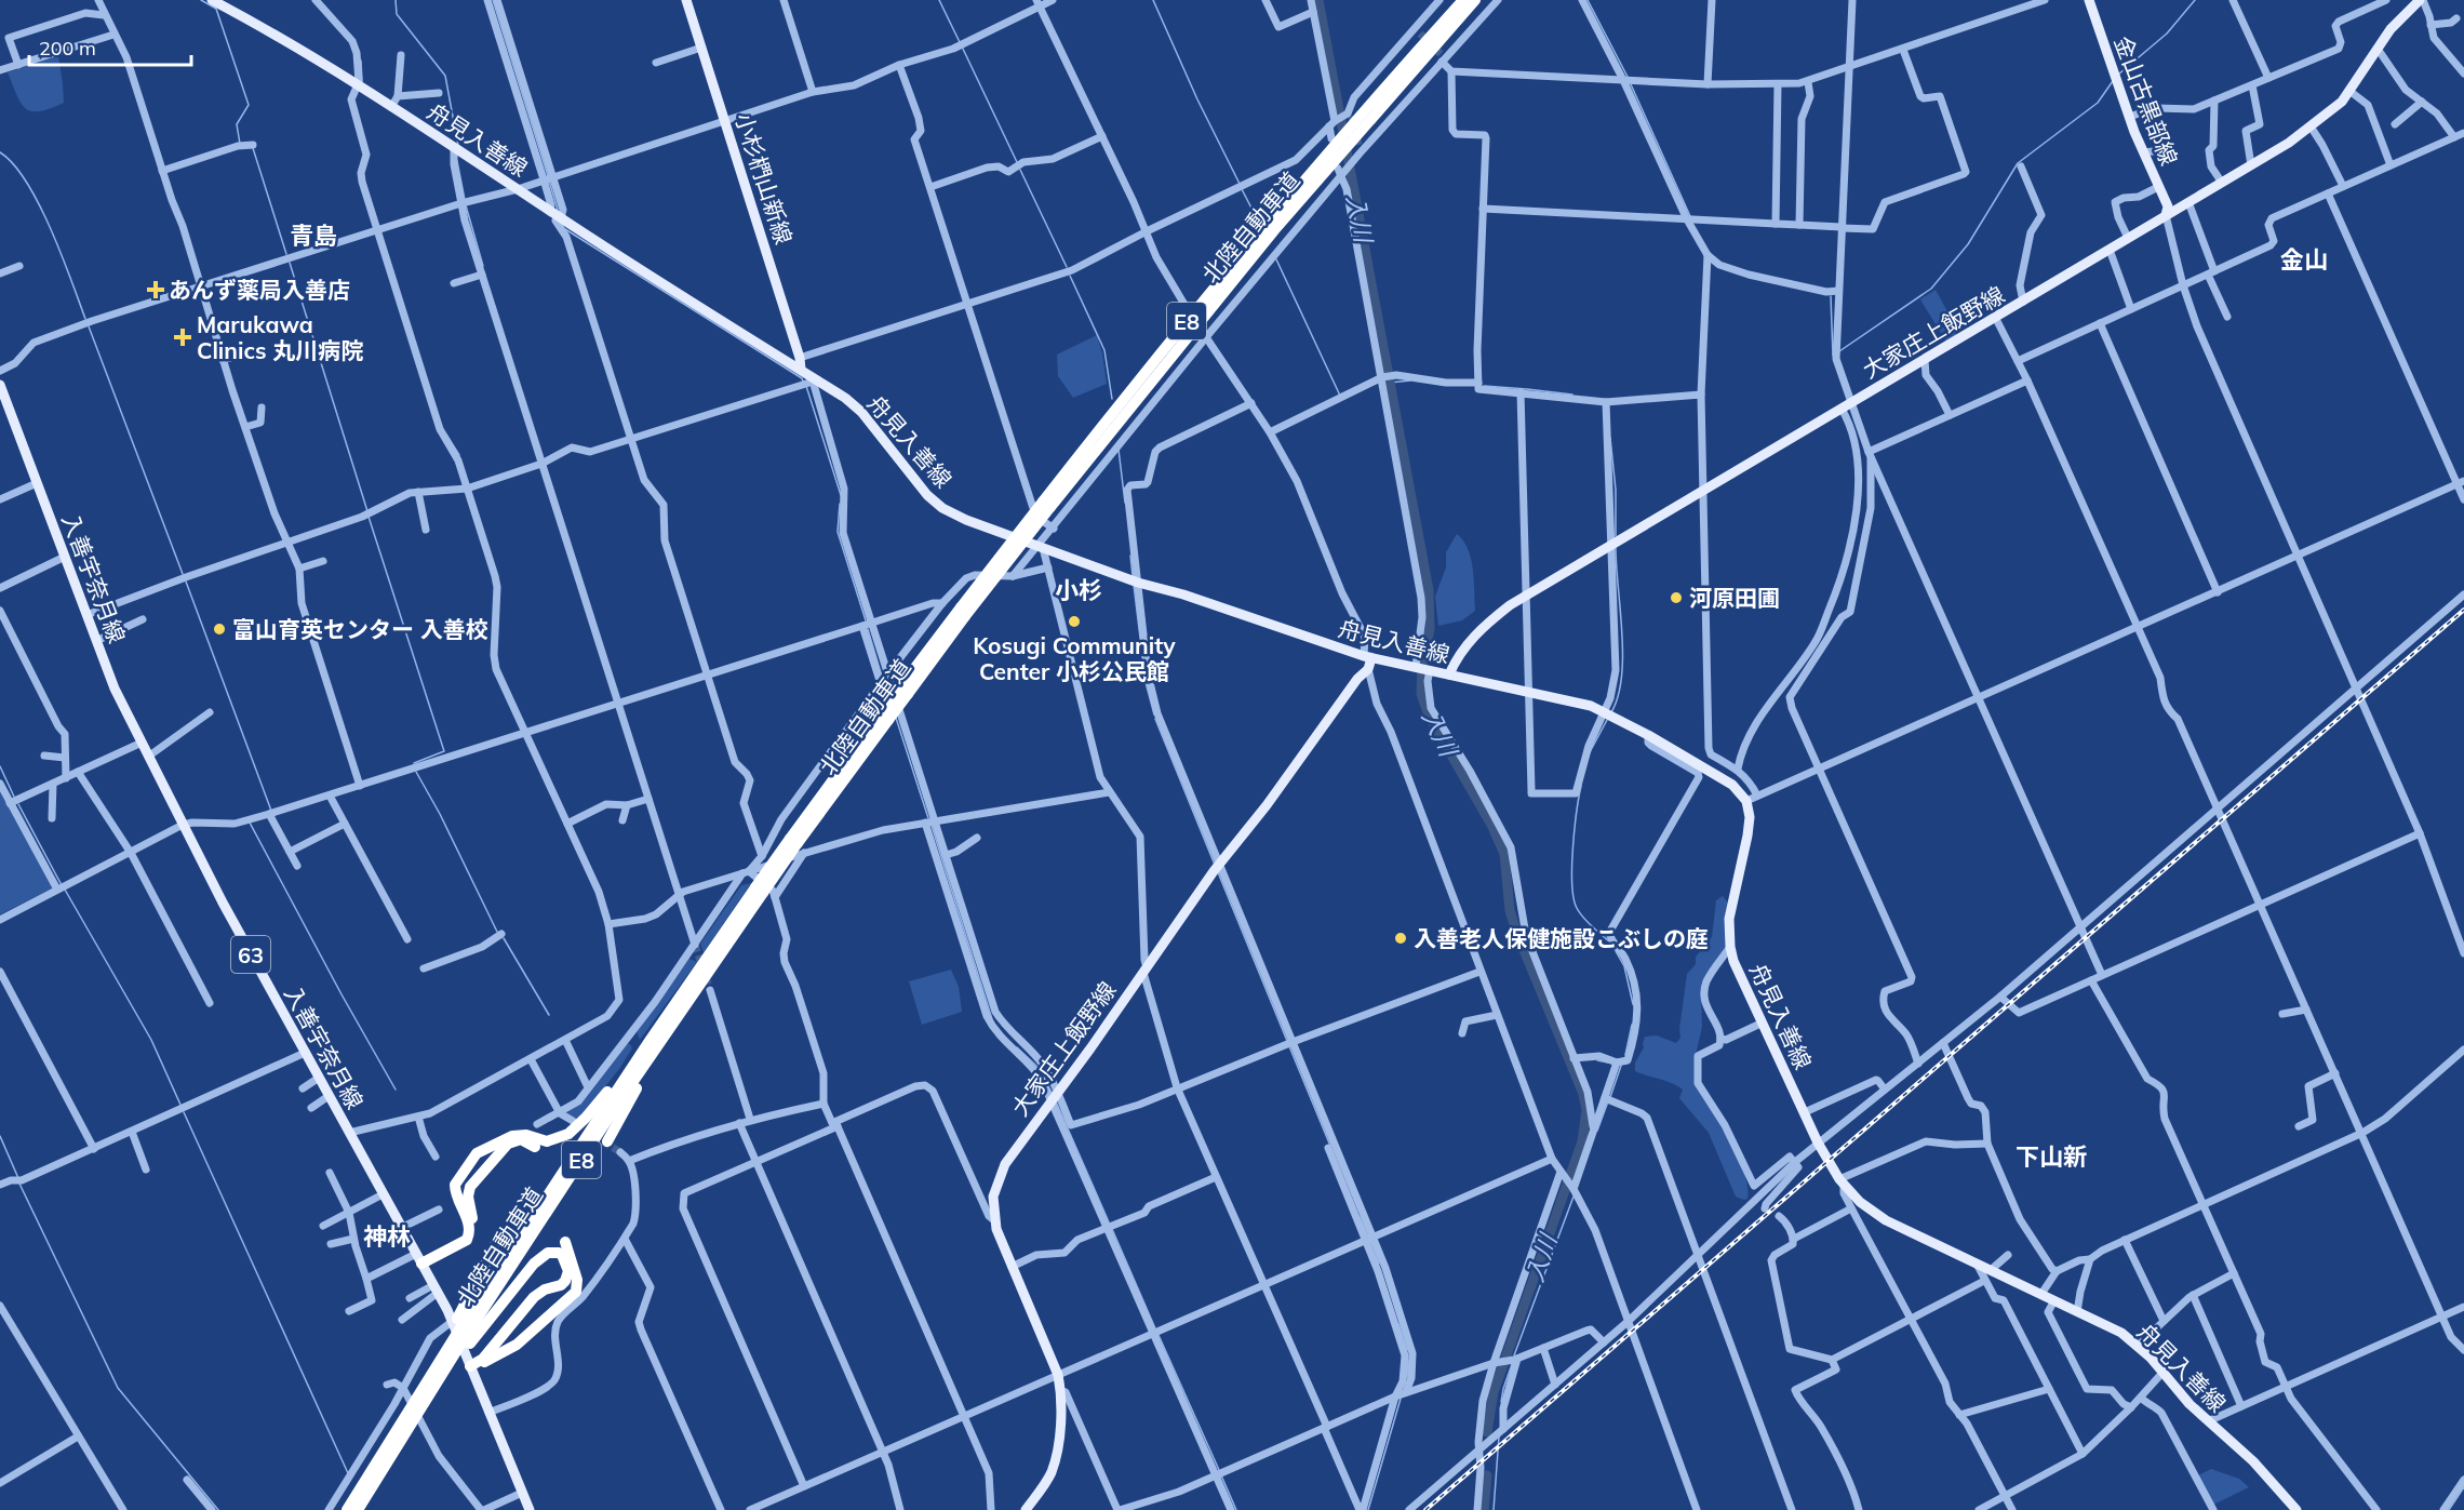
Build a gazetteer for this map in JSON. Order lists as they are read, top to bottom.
{
  "streets": {
    "highway": ["北陸自動車道", "E8"],
    "main road": [
      "金山古黒部線",
      "舟見入善線",
      "小杉椚山新線",
      "大家庄上飯野線",
      "入善宇奈月線",
      "63"
    ]
  },
  "crossings": [
    ["金山古黒部線", "大家庄上飯野線"],
    ["舟見入善線", "小杉椚山新線"],
    ["舟見入善線", "大家庄上飯野線"],
    ["北陸自動車道", "入善宇奈月線"]
  ],
  "districts": [
    "青島",
    "金山",
    "小杉",
    "下山新",
    "神林"
  ],
  "water": ["入川"],
  "places": {
    "health": ["あんず薬局入善店", "Marukawa Clinics 丸川病院"],
    "other": [
      "河原田圃",
      "Kosugi Community Center 小杉公民館",
      "富山育英センター 入善校",
      "入善老人保健施設こぶしの庭"
    ]
  },
  "scale_bar": "200 m"
}
